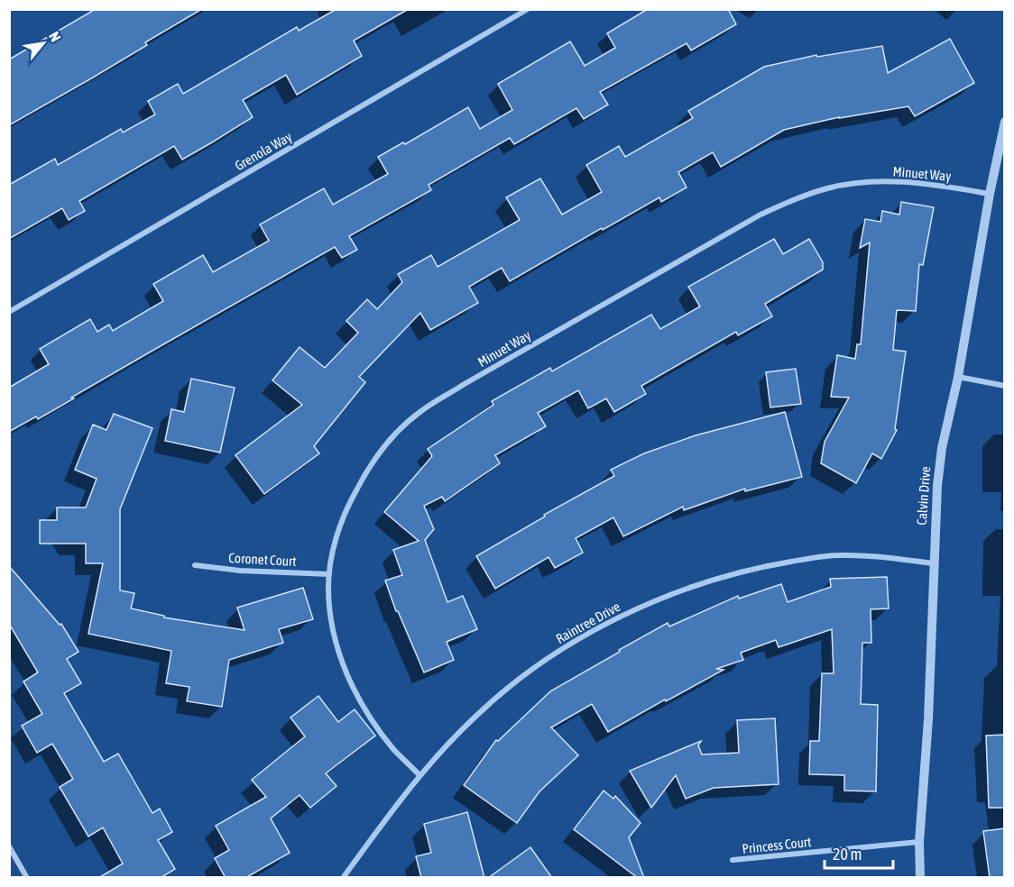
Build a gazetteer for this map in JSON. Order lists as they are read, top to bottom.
{
  "streets": {
    "street": [
      "Grenola Way",
      "Minuet Way",
      "Calvin Drive",
      "Coronet Court",
      "Raintree Drive",
      "Princess Court"
    ]
  },
  "crossings": [
    ["Minuet Way", "Calvin Drive"],
    ["Minuet Way", "Coronet Court"],
    ["Minuet Way", "Raintree Drive"],
    ["Calvin Drive", "Raintree Drive"],
    ["Calvin Drive", "Princess Court"]
  ],
  "scale_bar": "20 m",
  "north": "top right"
}
